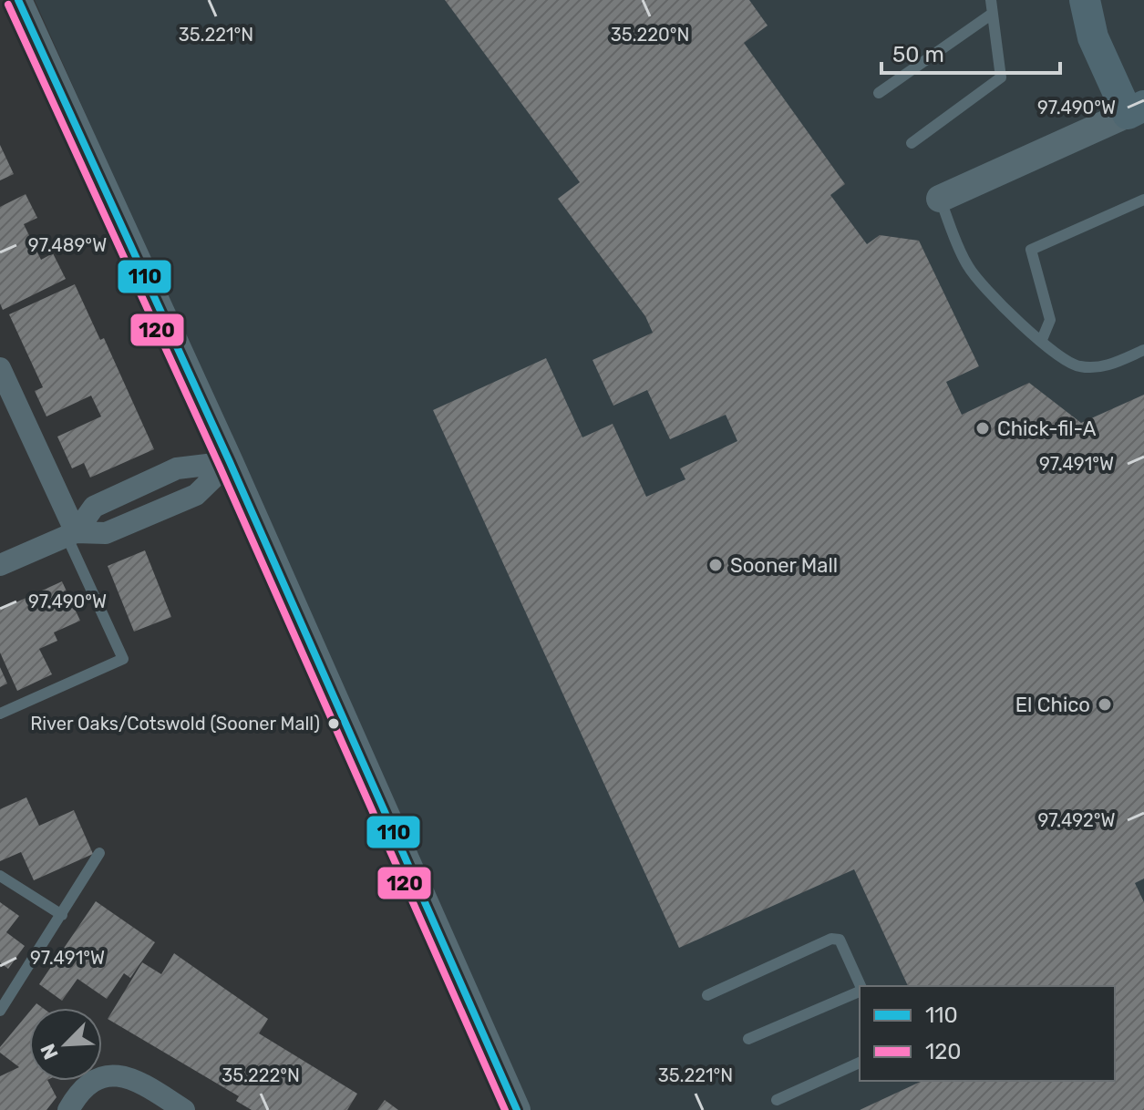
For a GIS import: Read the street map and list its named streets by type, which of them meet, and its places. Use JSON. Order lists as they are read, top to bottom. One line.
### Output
{"places":["Chick-fil-A","Sooner Mall","El Chico","River Oaks/Cotswold (Sooner Mall)"],"lines":["transit line 110","transit line 120"],"legend":["110","120"],"scale_bar":"50 m","north":"bottom left","coordinates":["35.221°N","35.220°N","97.490°W","97.489°W","97.491°W","97.492°W","35.222°N"]}
